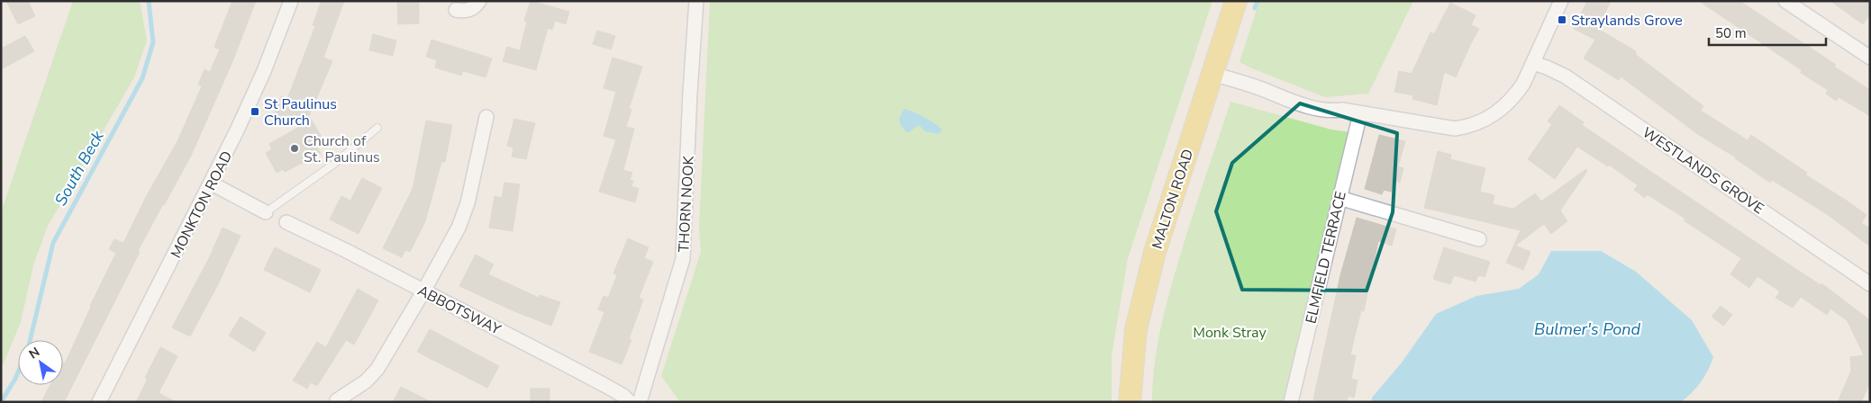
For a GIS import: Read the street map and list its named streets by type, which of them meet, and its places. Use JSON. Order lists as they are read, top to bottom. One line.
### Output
{"streets":{"main road":["MALTON ROAD"],"street":["WESTLANDS GROVE","MONKTON ROAD","THORN NOOK","ELMFIELD TERRACE","ABBOTSWAY"]},"water":["South Beck","Bulmer's Pond"],"parks":["Monk Stray"],"places":{"transit":["Straylands Grove","St Paulinus Church"],"other":["Church of St. Paulinus"]},"scale_bar":"50 m","north":"top left"}
